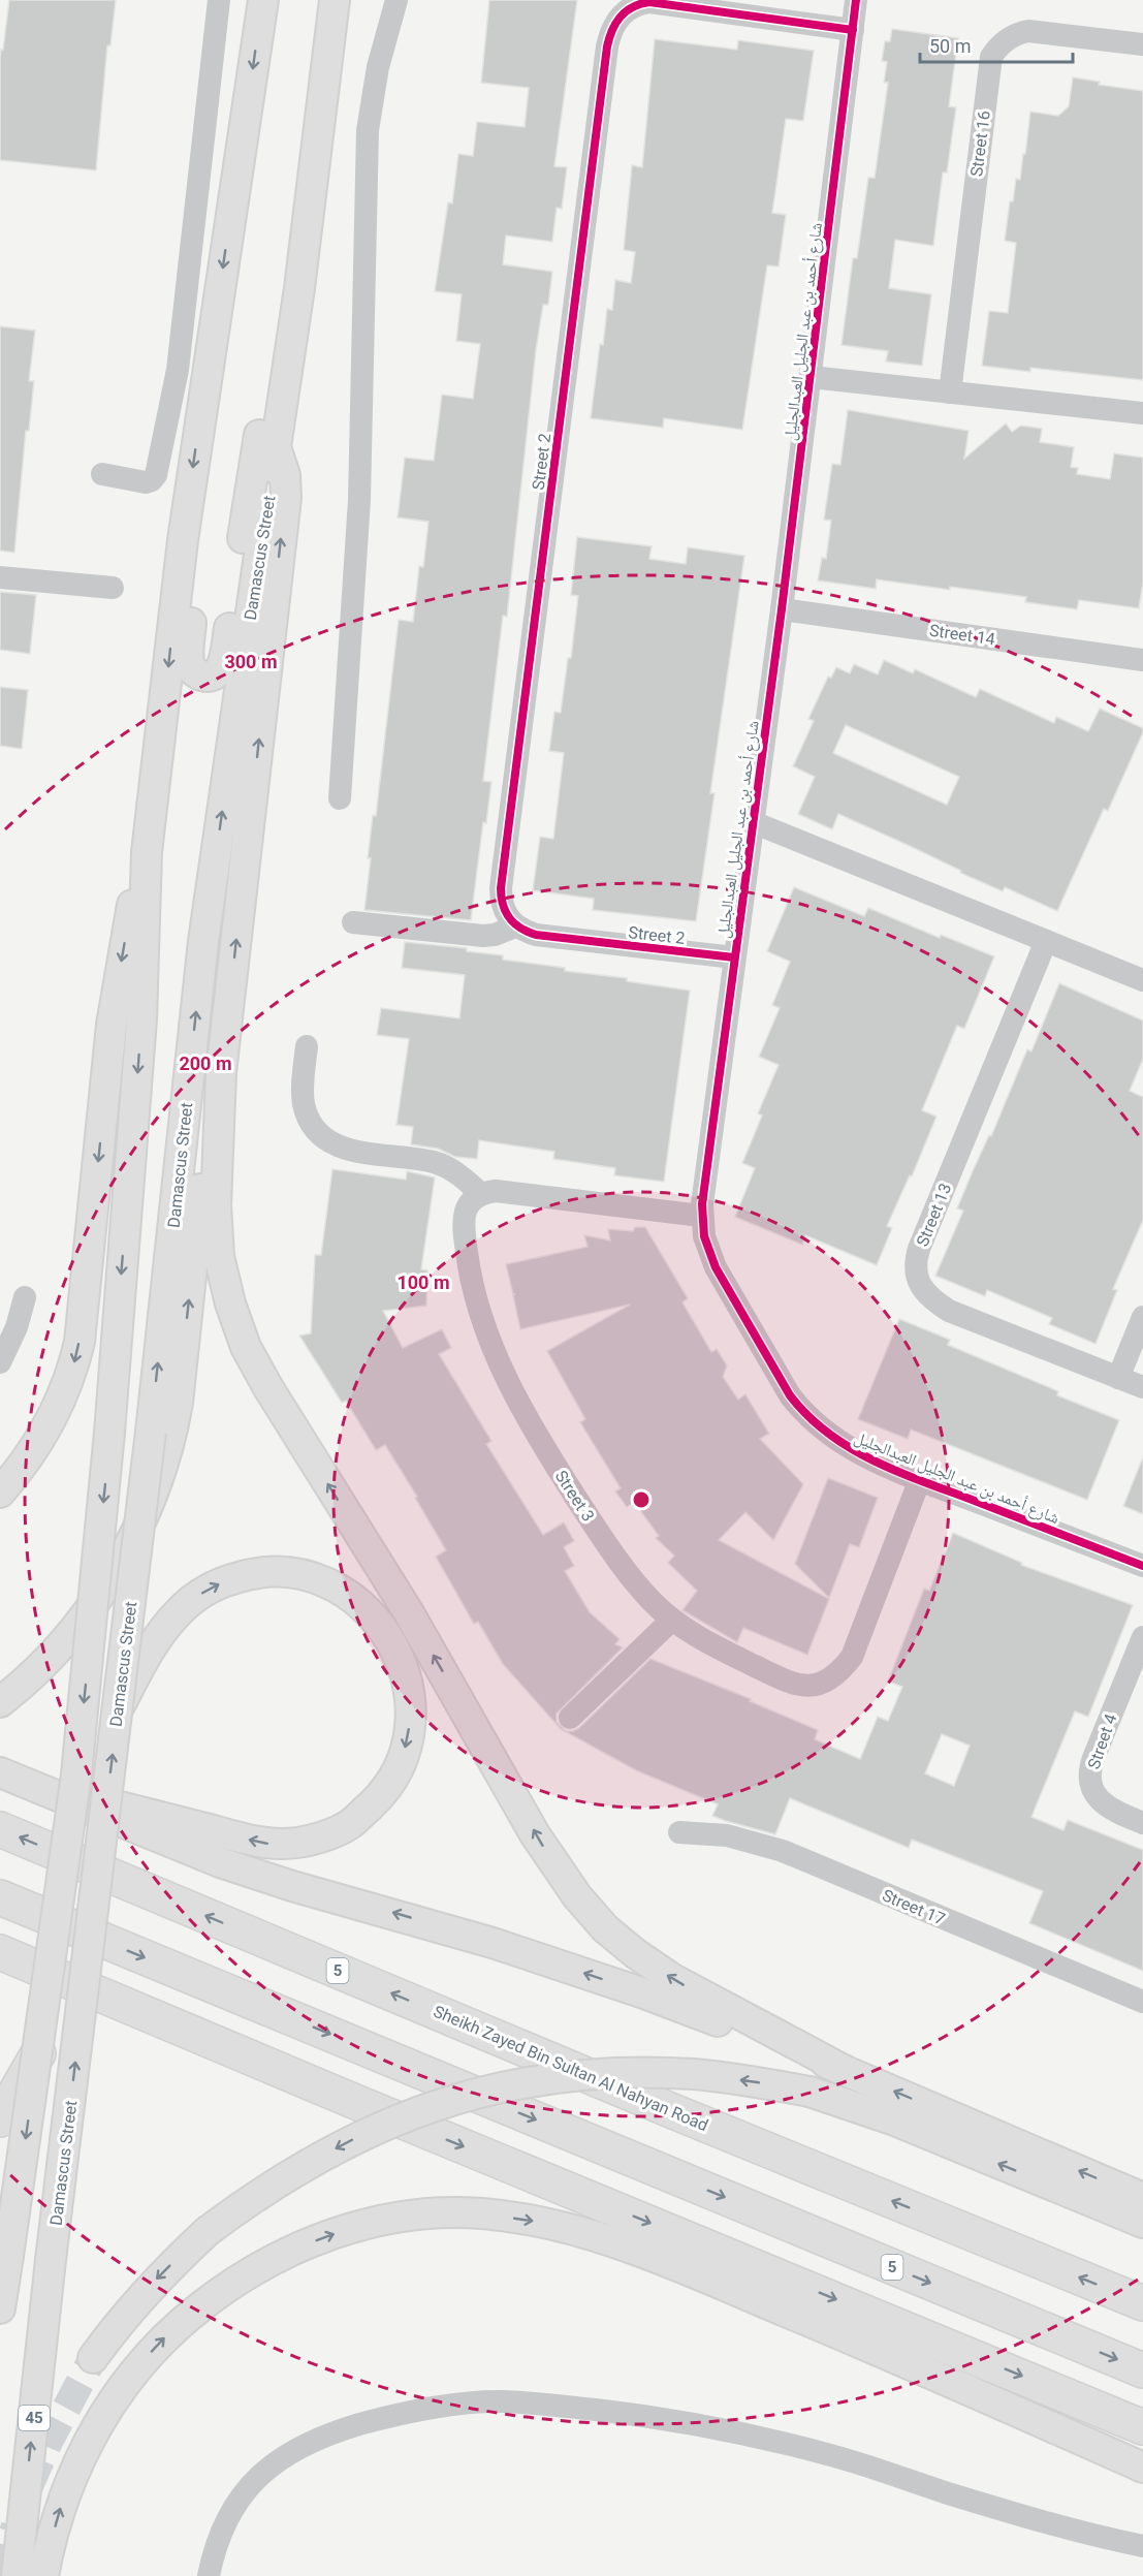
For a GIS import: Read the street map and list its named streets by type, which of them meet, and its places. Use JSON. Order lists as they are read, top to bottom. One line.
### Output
{"streets":{"highway":["5","Sheikh Zayed Bin Sultan Al Nahyan Road"],"main road":["Damascus Street","45"],"street":["Street 16","شارع أحمد بن عبد الجليل العبدالجليل","Street 2","Street 14","Street 13","Street 3","Street 4","Street 17"]},"crossings":[["شارع أحمد بن عبد الجليل العبدالجليل","Street 2"],["شارع أحمد بن عبد الجليل العبدالجليل","Street 14"],["شارع أحمد بن عبد الجليل العبدالجليل","Street 3"]],"scale_bar":"50 m","rings":["300 m","200 m","100 m"]}
